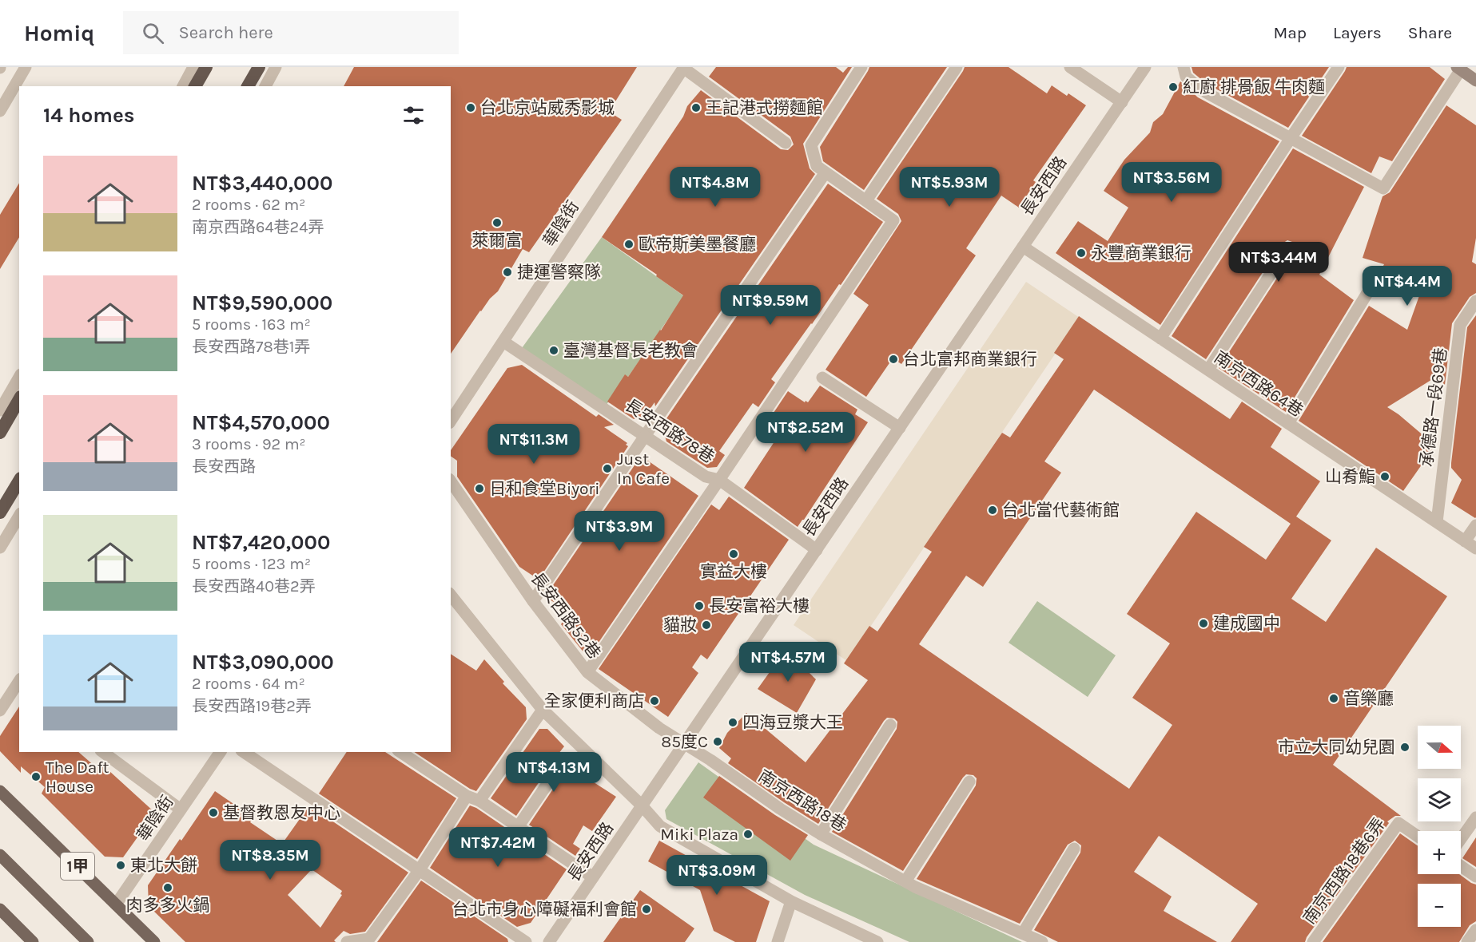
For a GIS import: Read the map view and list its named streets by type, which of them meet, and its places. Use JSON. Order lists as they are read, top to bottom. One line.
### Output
{"streets":{"main road":["1甲"],"street":["長安西路","華陰街","南京西路64巷","承德路一段69巷","長安西路78巷","長安西路52巷","南京西路18巷","南京西路18巷6弄"]},"crossings":[["長安西路","南京西路64巷"],["長安西路","長安西路78巷"],["長安西路","長安西路52巷"],["長安西路","南京西路18巷"],["華陰街","長安西路78巷"],["華陰街","1甲"],["南京西路64巷","承德路一段69巷"],["長安西路52巷","南京西路18巷"]],"places":["紅廚 排骨飯 牛肉麵","台北京站威秀影城","王記港式撈麵館","萊爾富","歐帝斯美墨餐廳","永豐商業銀行","捷運警察隊","臺灣基督長老教會","台北富邦商業銀行","Just In Cafe","山肴鮨","日和食堂Biyori","台北當代藝術館","實益大樓","長安富裕大樓","建成國中","貓妝","音樂廳","全家便利商店","四海豆漿大王","85度C","市立大同幼兒園","The Daft House","基督教恩友中心","Miki Plaza","東北大餅","肉多多火鍋","台北市身心障礙福利會館"],"north":"right","page":{"header":"Homiq","search":"Search here","nav":["Map","Layers","Share"],"heading":"14 homes","list":[{"name":"NT$3,440,000","note":"2 rooms · 62 m² · 南京西路64巷24弄"},{"name":"NT$9,590,000","note":"5 rooms · 163 m² · 長安西路78巷1弄"},{"name":"NT$4,570,000","note":"3 rooms · 92 m² · 長安西路"},{"name":"NT$7,420,000","note":"5 rooms · 123 m² · 長安西路40巷2弄"},{"name":"NT$3,090,000","note":"2 rooms · 64 m² · 長安西路19巷2弄"}],"price":["NT$3.56M","NT$4.8M","NT$5.93M","NT$3.44M","NT$4.4M","NT$9.59M","NT$2.52M","NT$11.3M","NT$3.9M","NT$4.57M","NT$4.13M","NT$7.42M","NT$8.35M","NT$3.09M"],"map_buttons":["+","−"]}}
